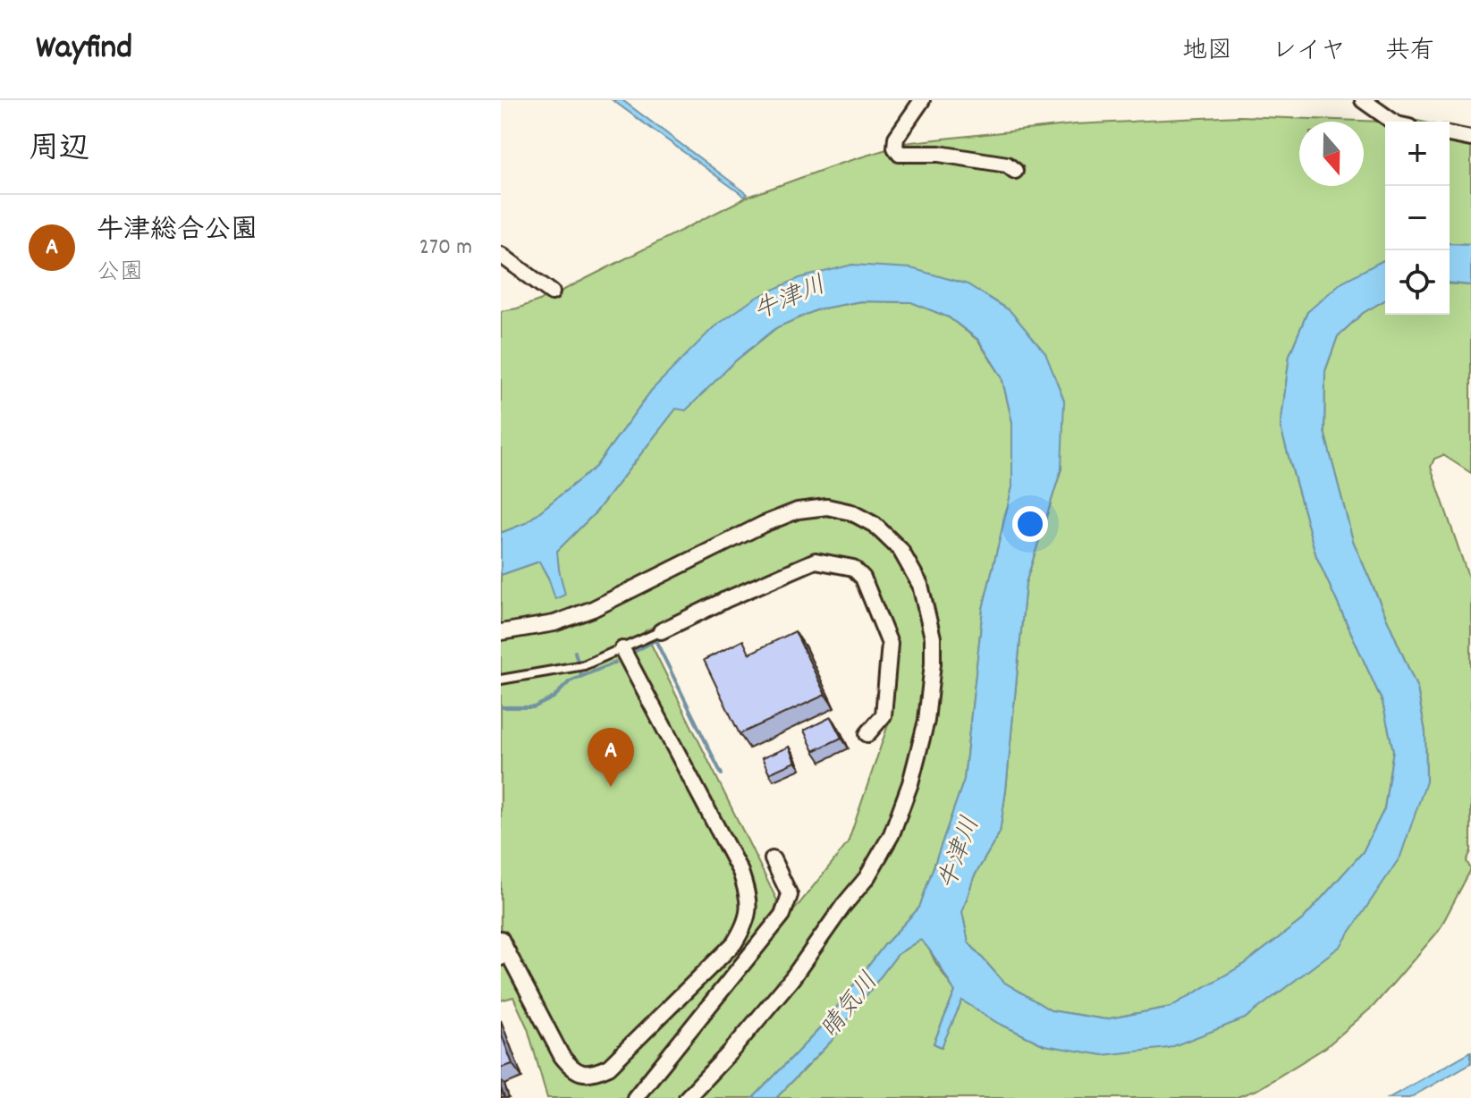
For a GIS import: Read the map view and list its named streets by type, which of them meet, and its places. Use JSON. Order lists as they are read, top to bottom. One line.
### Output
{"water":["牛津川","晴気川"],"north":"bottom","page":{"header":"Wayfind","nav":["地図","レイヤ","共有"],"heading":"周辺","map_buttons":["+","−"],"list":[{"mark":"A","name":"牛津総合公園","note":"公園","value":"270 m"}],"pins":"A"}}
